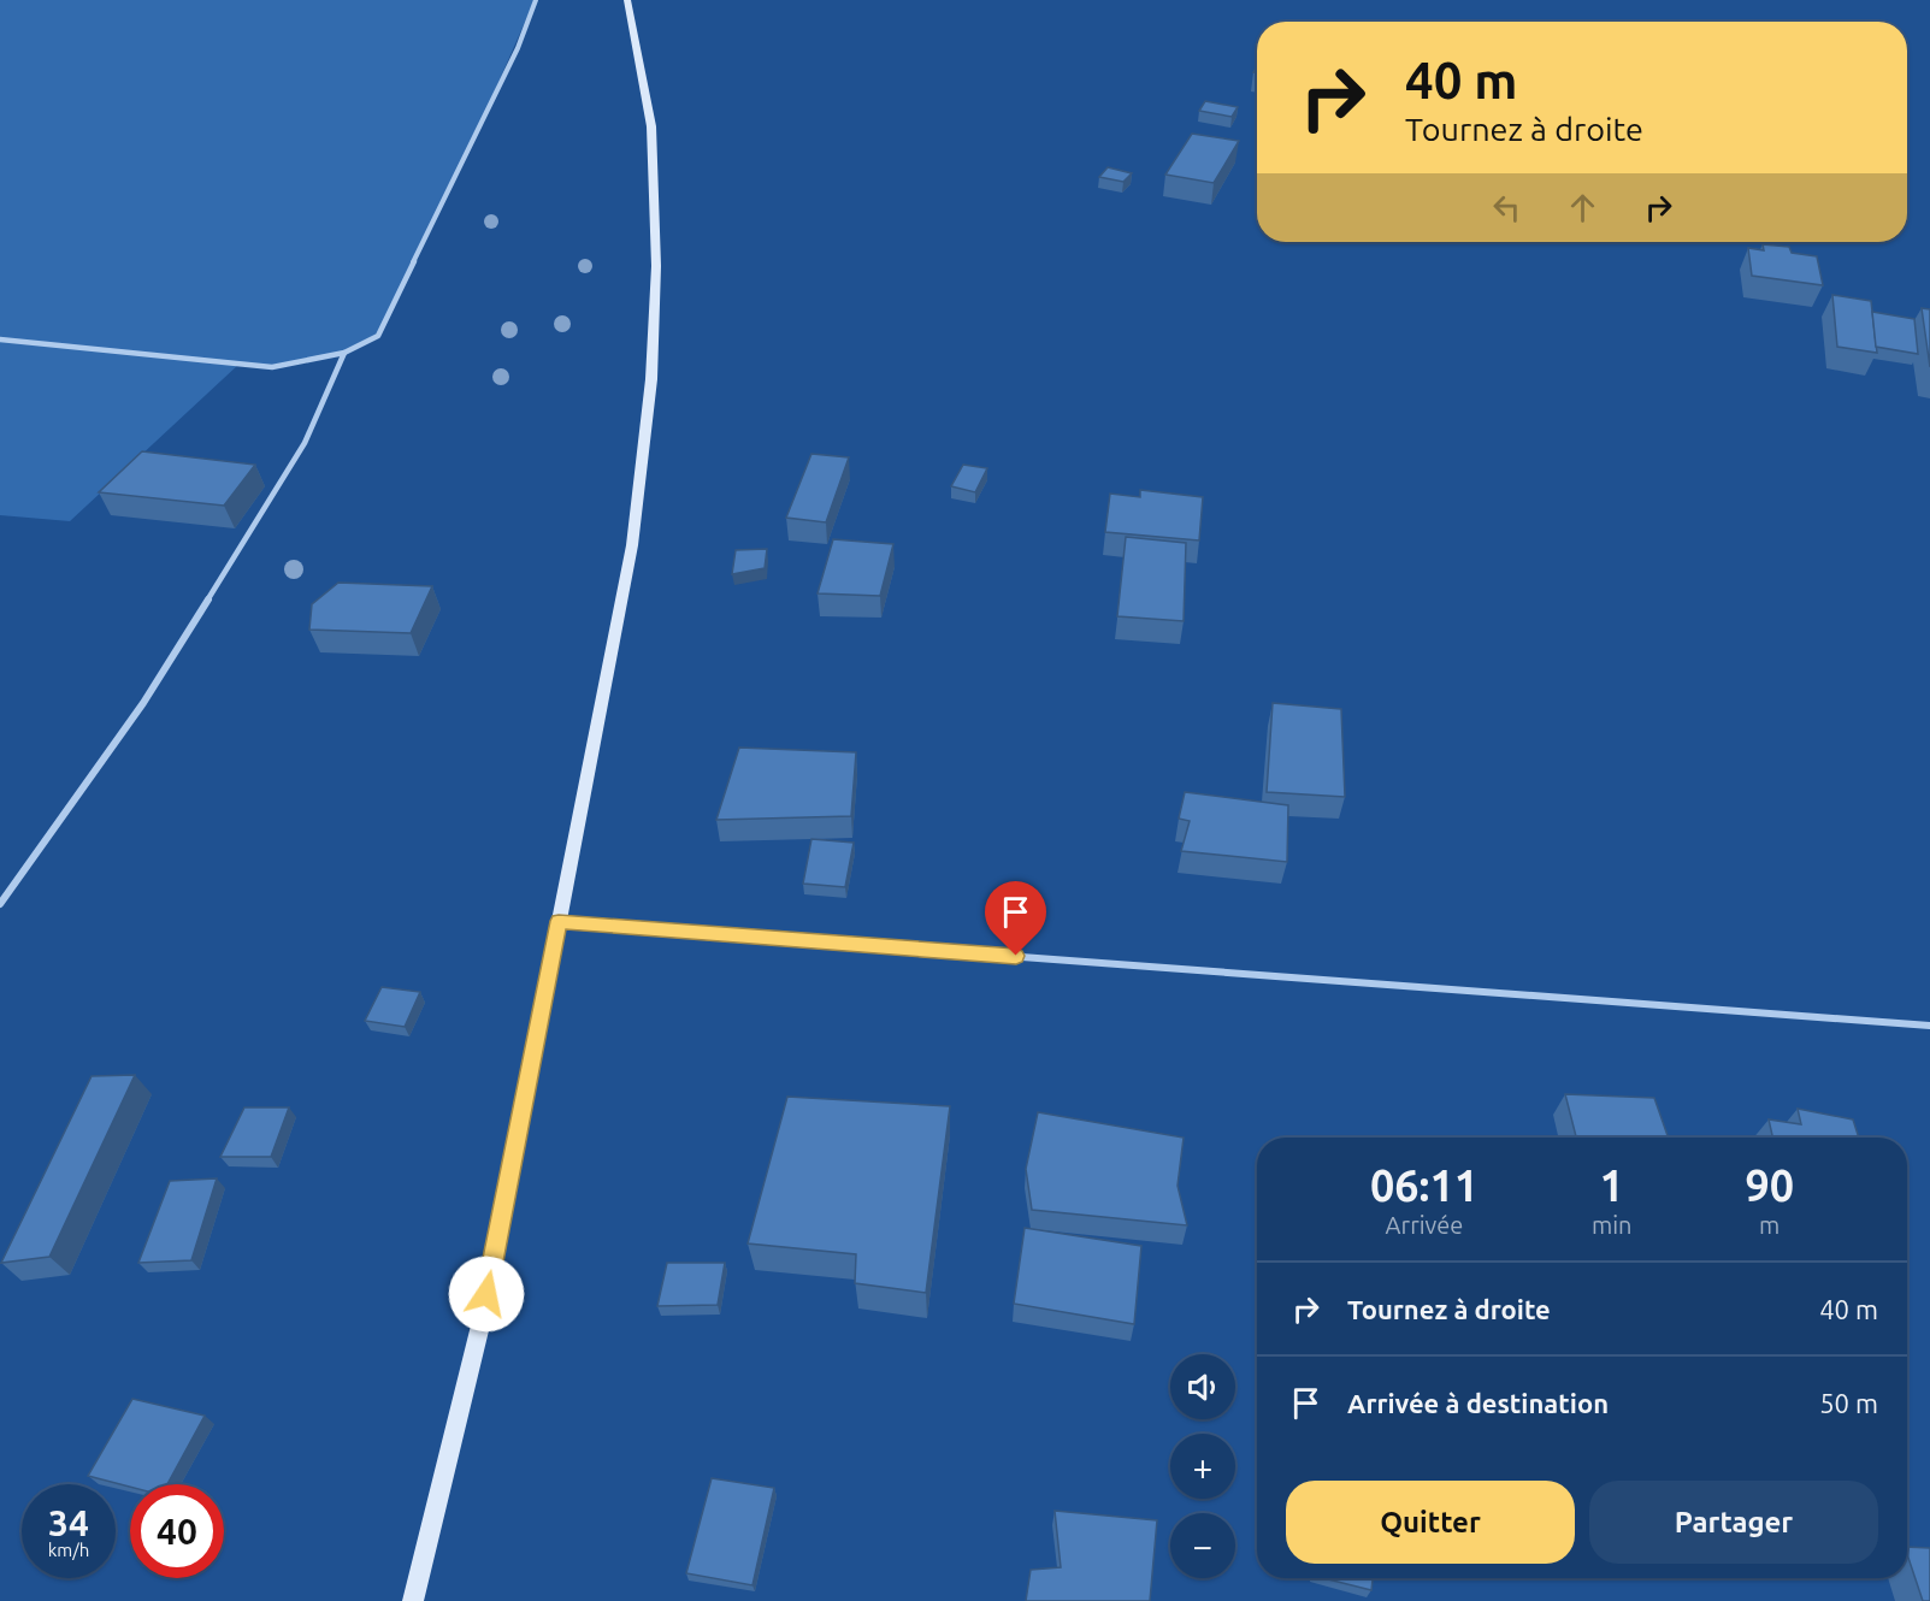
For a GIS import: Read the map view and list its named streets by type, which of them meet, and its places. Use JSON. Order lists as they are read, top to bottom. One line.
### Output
{"page":{"turn":["40 m","Tournez à droite"],"eta":["06:11","Arrivée","1","min","90","m"],"list":[{"name":"Tournez à droite","value":"40 m"},{"name":"Arrivée à destination","value":"50 m"}],"map_buttons":["+","−"],"buttons":["Quitter","Partager"],"speed":"34 km/h","limit":"40"}}
